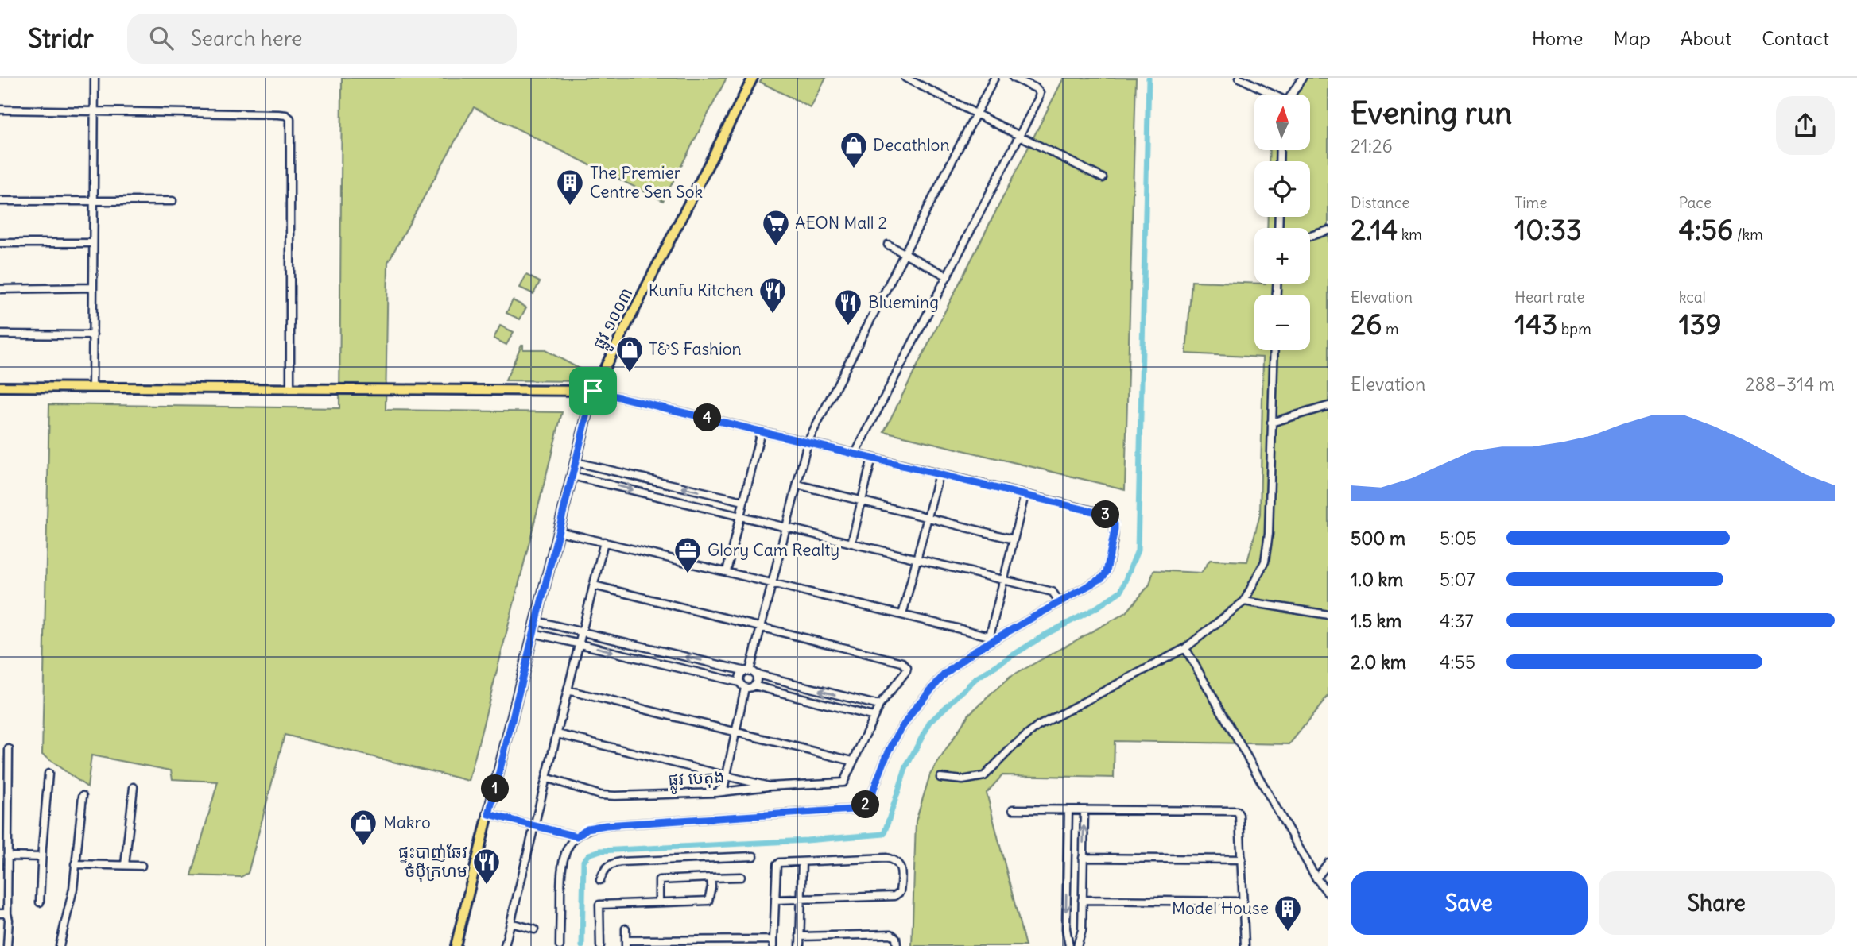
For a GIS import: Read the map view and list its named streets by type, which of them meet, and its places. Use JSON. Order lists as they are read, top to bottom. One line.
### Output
{"streets":{"main road":["ផ្លូវ ១០០៣"],"street":["ផ្លូវ បេតុង"]},"places":{"shop":["Decathlon","T&S Fashion","Makro"],"building":["The Premier Centre Sen Sok","Model House"],"supermarket":["AEON Mall 2"],"restaurant":["Kunfu Kitchen","Blueming","ផ្ទះបាញ់ឆែវ ចំប៉ីក្រហម"],"office":["Glory Cam Realty"]},"north":"top","page":{"header":"Stridr","search":"Search here","nav":["Home","Map","About","Contact"],"heading":["Evening run","21:26"],"map_buttons":["+","−"],"stats":[["Distance","2.14 km"],["Time","10:33"],["Pace","4:56 /km"],["Elevation","26 m"],["Heart rate","143 bpm"],["kcal","139"]],"chart":["Elevation","288–314 m"],"pins":["4","3","1","2"],"list":[{"name":"500 m","note":"5:05"},{"name":"1.0 km","note":"5:07"},{"name":"1.5 km","note":"4:37"},{"name":"2.0 km","note":"4:55"}],"buttons":["Save","Share"]}}
